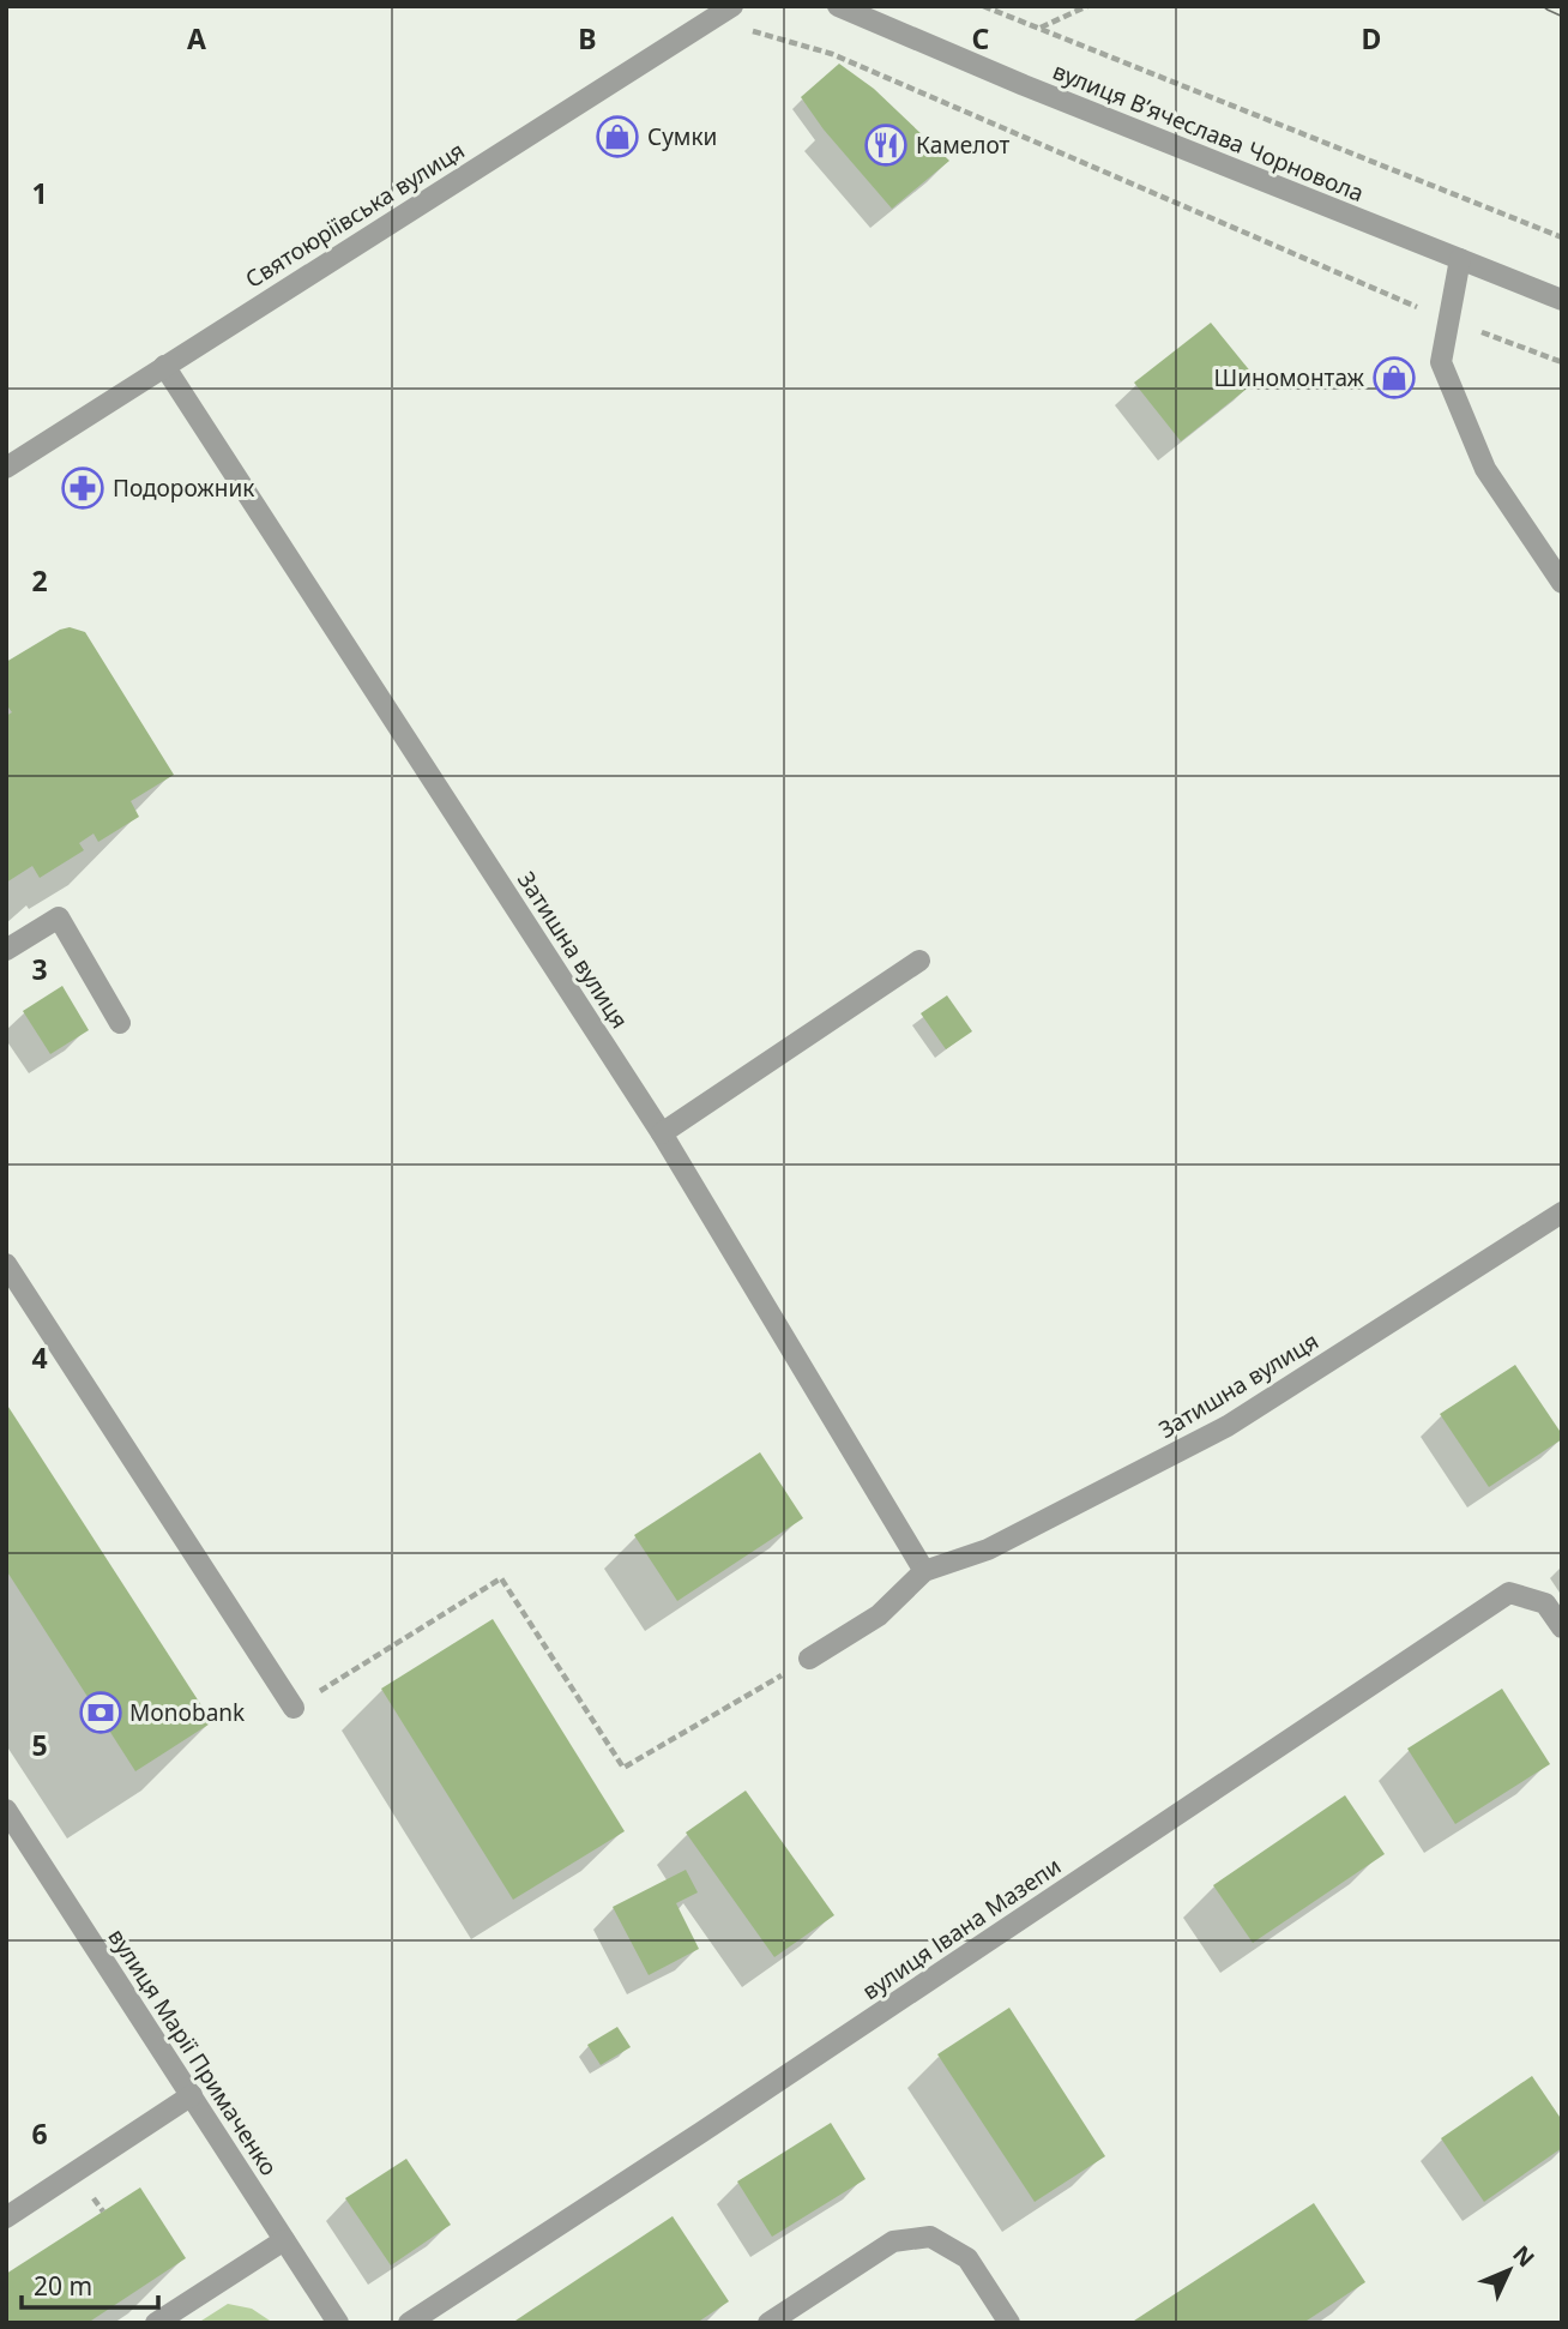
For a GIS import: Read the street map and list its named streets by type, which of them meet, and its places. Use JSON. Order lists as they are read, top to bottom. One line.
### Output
{"streets":{"street":["вулиця Вʼячеслава Чорновола","Святоюріївська вулиця","Затишна вулиця","вулиця Івана Мазепи","вулиця Марії Примаченко"]},"crossings":[["Святоюріївська вулиця","Затишна вулиця"]],"places":{"shop":["Сумки","Шиномонтаж"],"restaurant":["Камелот"],"pharmacy":["Подорожник"],"bank":["Monobank"]},"scale_bar":"20 m","north":"top right","grid":{"columns":["A","B","C","D"],"rows":["1","2","3","4","5","6"]}}
